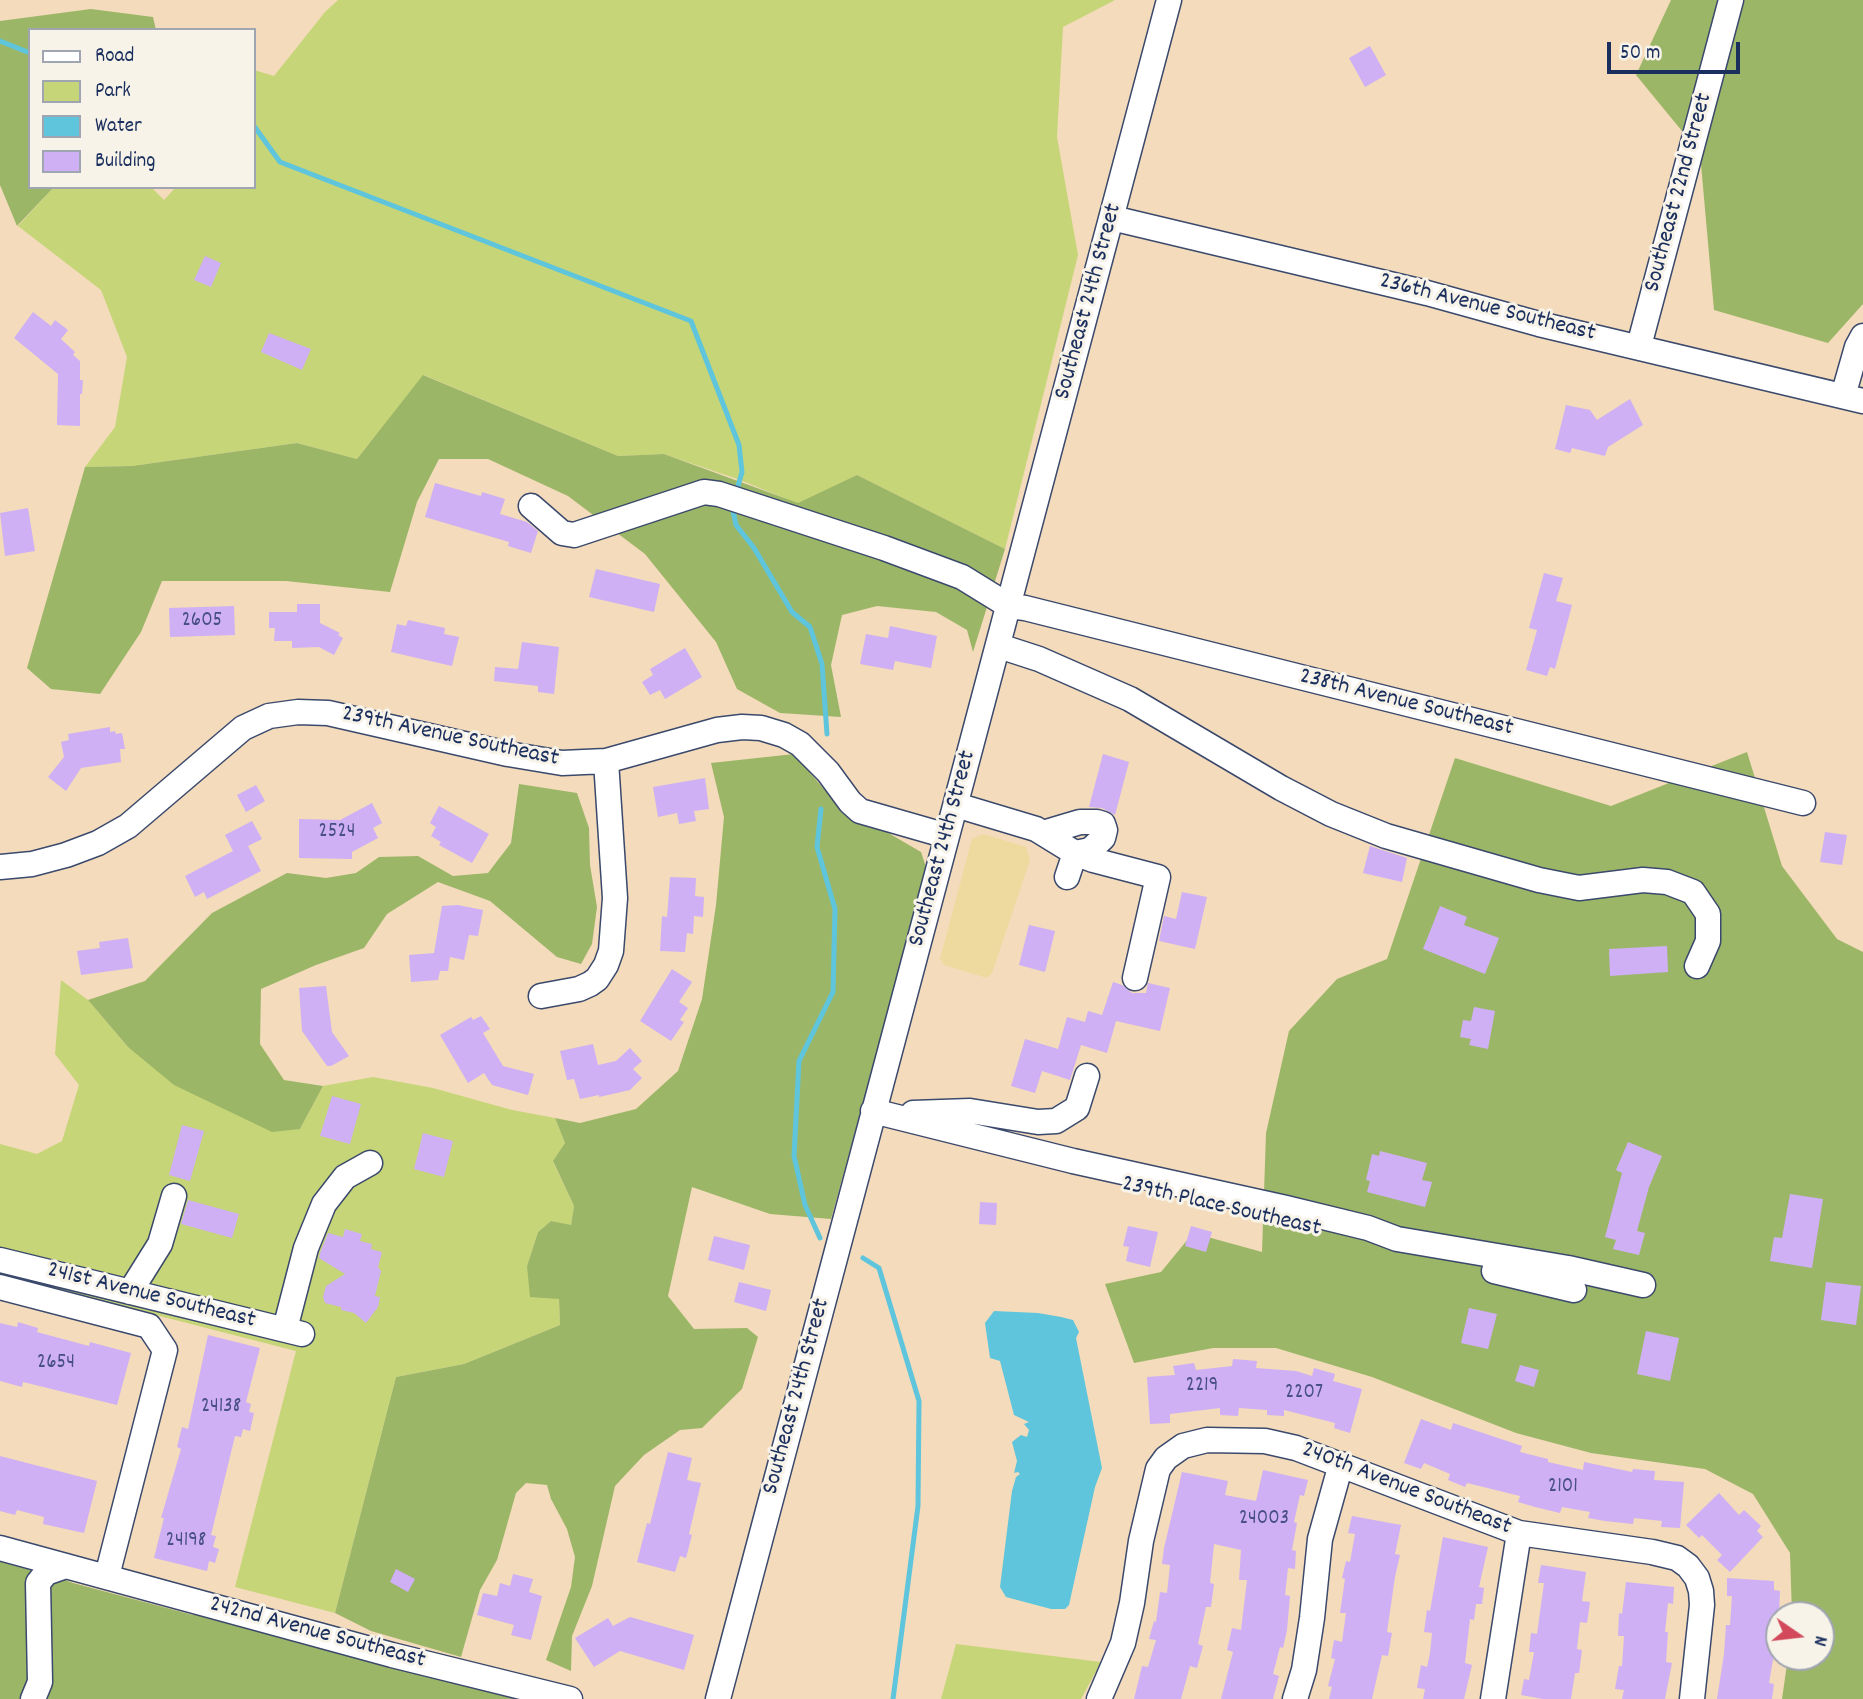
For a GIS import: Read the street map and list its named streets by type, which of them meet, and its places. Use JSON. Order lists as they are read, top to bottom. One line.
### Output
{"streets":{"street":["Southeast 22nd Street","Southeast 24th Street","236th Avenue Southeast","238th Avenue Southeast","239th Avenue Southeast","239th Place Southeast","241st Avenue Southeast","240th Avenue Southeast","242nd Avenue Southeast"]},"crossings":[["Southeast 22nd Street","236th Avenue Southeast"],["Southeast 24th Street","236th Avenue Southeast"],["Southeast 24th Street","238th Avenue Southeast"],["Southeast 24th Street","239th Avenue Southeast"],["Southeast 24th Street","239th Place Southeast"]],"house_numbers":["2605","2524","2654","2219","2207","24138","2101","24003","24198"],"legend":["Road","Park","Water","Building"],"scale_bar":"50 m","north":"right"}
